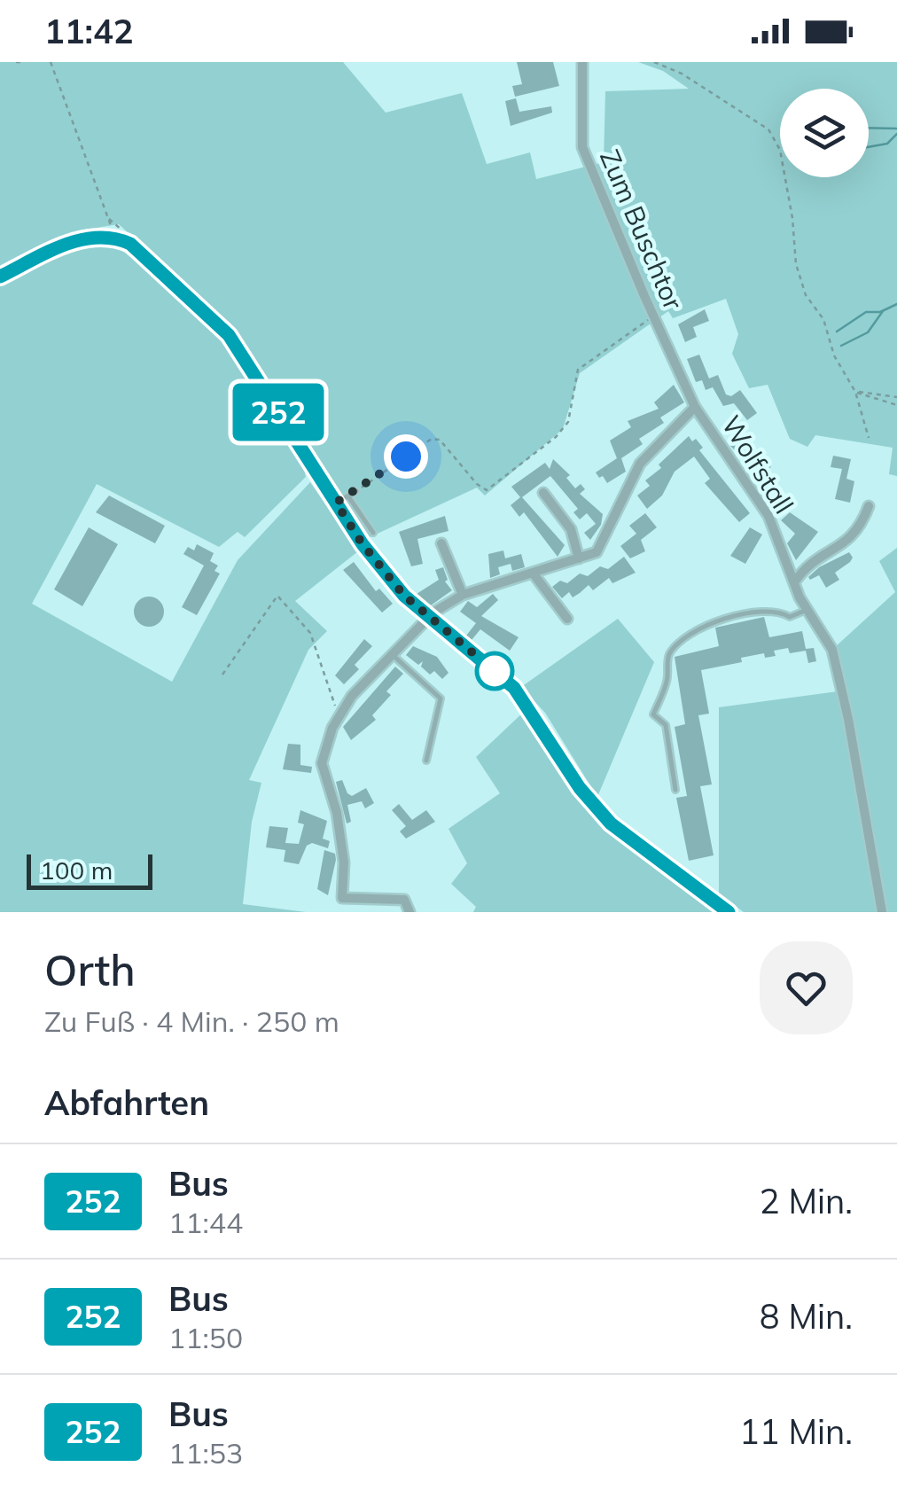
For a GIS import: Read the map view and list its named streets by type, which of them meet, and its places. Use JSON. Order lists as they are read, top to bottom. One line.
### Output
{"streets":{"street":["Zum Buschtor","Wolfstall"]},"crossings":[["Zum Buschtor","Wolfstall"]],"lines":["bus line 252"],"scale_bar":"100 m","page":{"status":"11:42","on_map":"252","scale":"100 m","heading":[["Orth","Zu Fuß · 4 Min. · 250 m"],"Abfahrten"],"list":[{"mark":"252","name":"Bus","note":"11:44","value":"2 Min."},{"mark":"252","name":"Bus","note":"11:50","value":"8 Min."},{"mark":"252","name":"Bus","note":"11:53","value":"11 Min."}]}}
